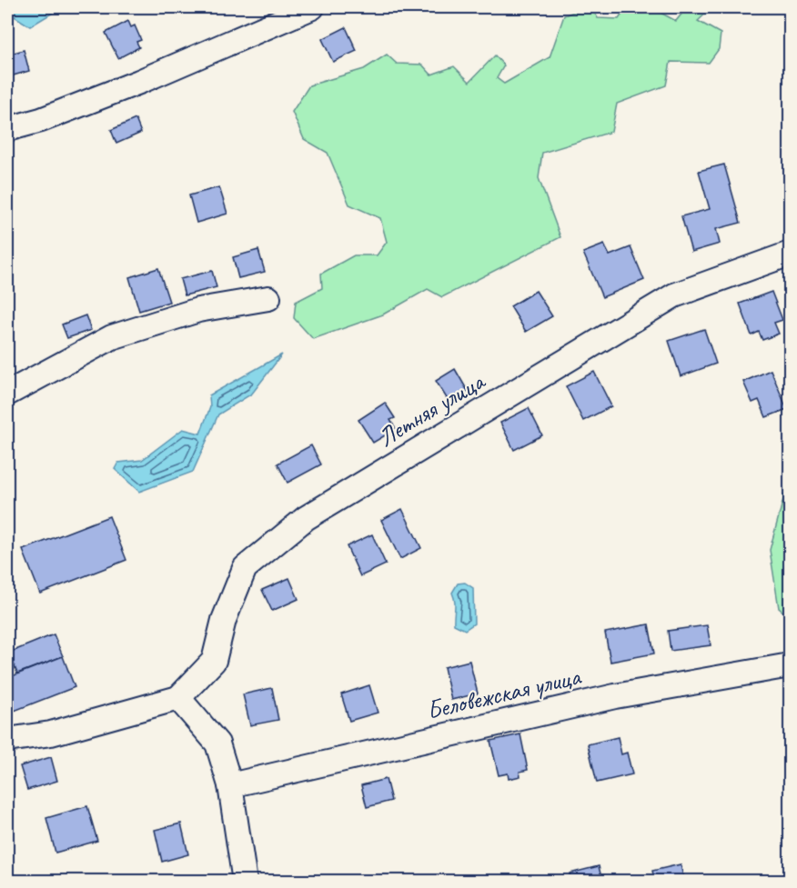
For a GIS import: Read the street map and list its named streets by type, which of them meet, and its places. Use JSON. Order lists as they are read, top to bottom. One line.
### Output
{"streets":{"street":["Летняя улица","Беловежская улица"]}}
